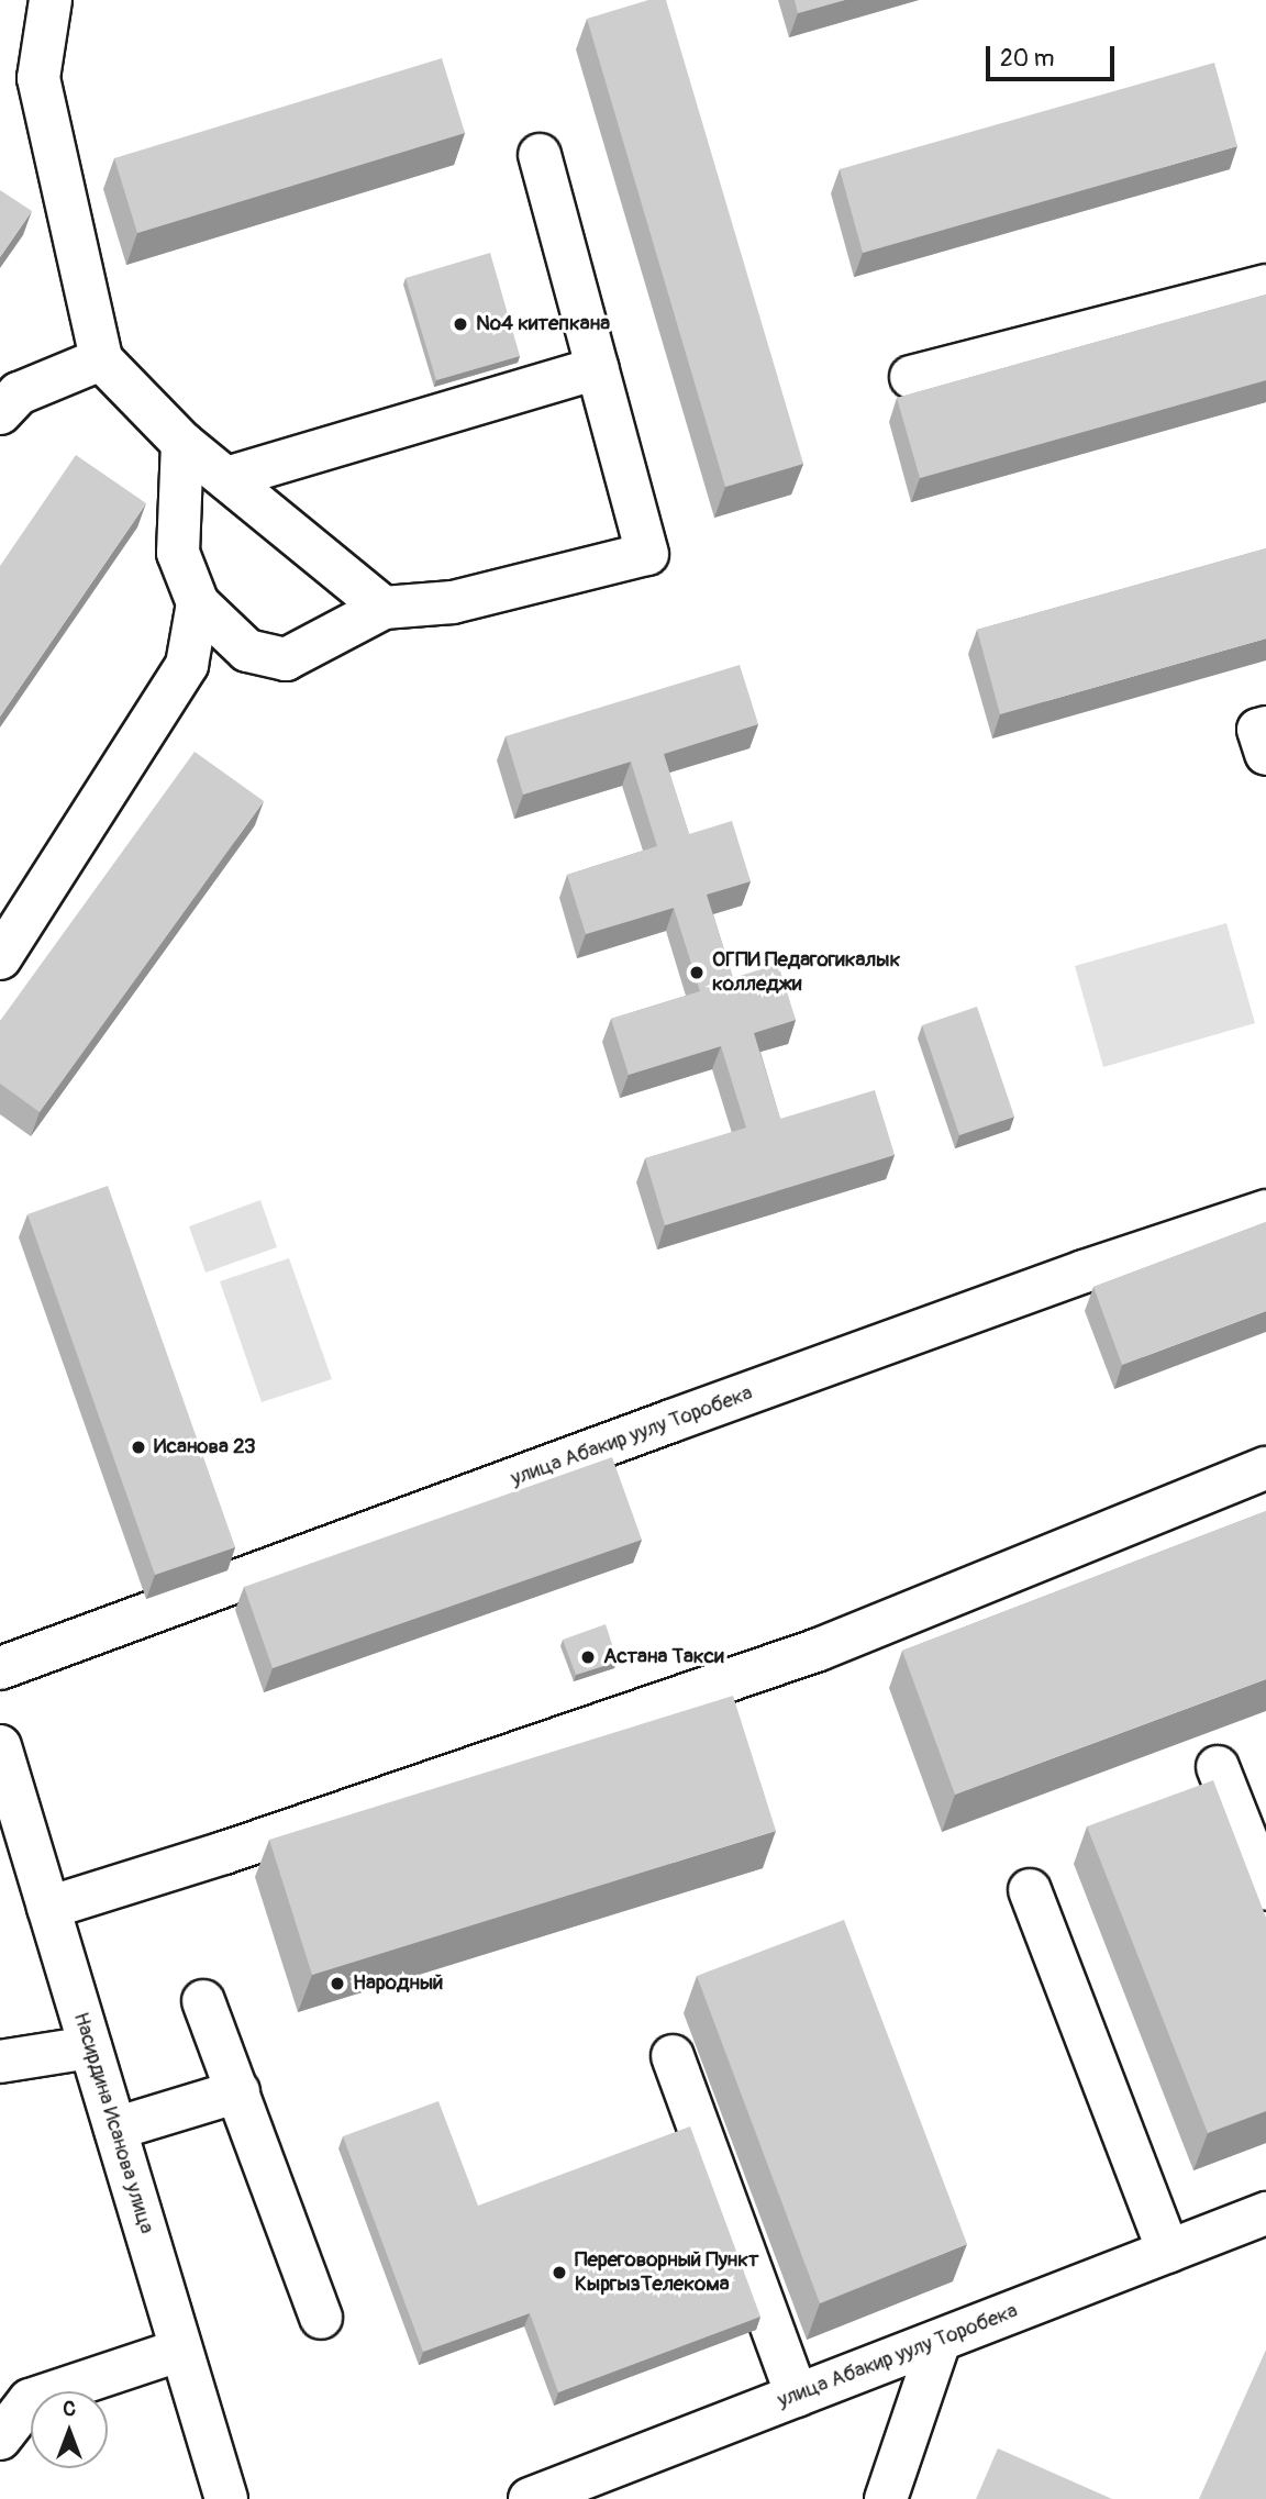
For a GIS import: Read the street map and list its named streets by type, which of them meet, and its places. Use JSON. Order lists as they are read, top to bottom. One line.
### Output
{"streets":{"street":["улица Абакир уулу Торобека","Насирдина Исанова улица"]},"places":["№4 китепкана","ОГПИ Педагогикалык колледжи","Исанова 23","Астана Такси","Народный","Переговорный Пункт КыргызТелекома"],"scale_bar":"20 m","north":"top"}
